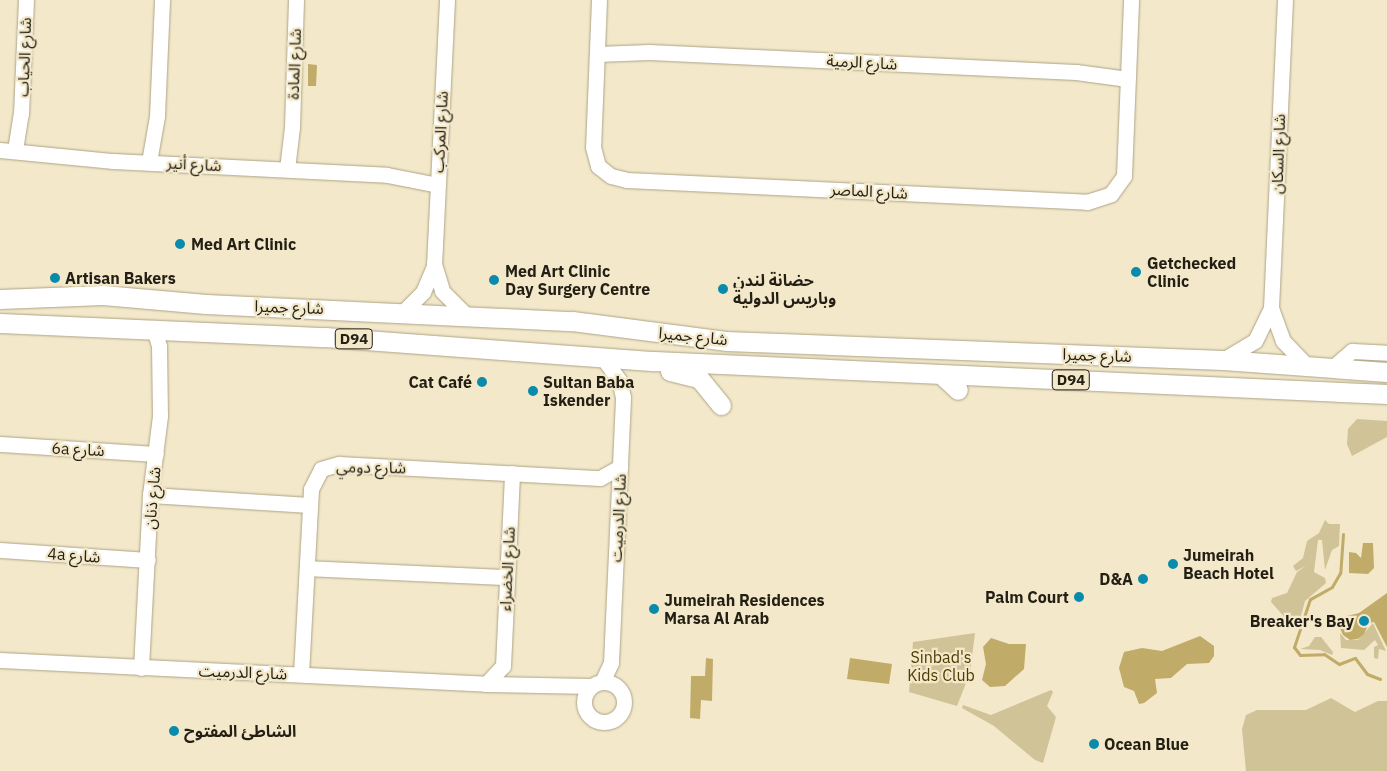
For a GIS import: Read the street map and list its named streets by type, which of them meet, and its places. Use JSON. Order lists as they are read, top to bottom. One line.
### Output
{"streets":{"main road":["شارع جميرا","D94"],"street":["شارع الحياب","شارع الرمية","شارع المادة","شارع المركب","شارع السكان","شارع أنير","شارع الماصر","6a شارع","شارع دومي","شارع ذنان","شارع الدرميت","4a شارع","شارع الخضراء"]},"crossings":[["شارع الحياب","شارع أنير"],["شارع الرمية","شارع الماصر"],["شارع المادة","شارع أنير"],["شارع المركب","شارع أنير"],["شارع المركب","شارع جميرا"],["شارع السكان","شارع جميرا"],["شارع جميرا","شارع ذنان"],["شارع جميرا","شارع الدرميت"],["6a شارع","شارع ذنان"],["شارع دومي","شارع الدرميت"],["شارع دومي","شارع الخضراء"],["شارع ذنان","شارع الدرميت"],["شارع ذنان","4a شارع"]],"parks":["Sinbad's Kids Club"],"places":["Med Art Clinic","Getchecked Clinic","Artisan Bakers","Med Art Clinic Day Surgery Centre","حضانة لندن وباريس الدولية","Cat Café","Sultan Baba Iskender","Jumeirah Beach Hotel","D&A","Palm Court","Jumeirah Residences Marsa Al Arab","Breaker's Bay","الشاطئ المفتوح","Ocean Blue"]}
